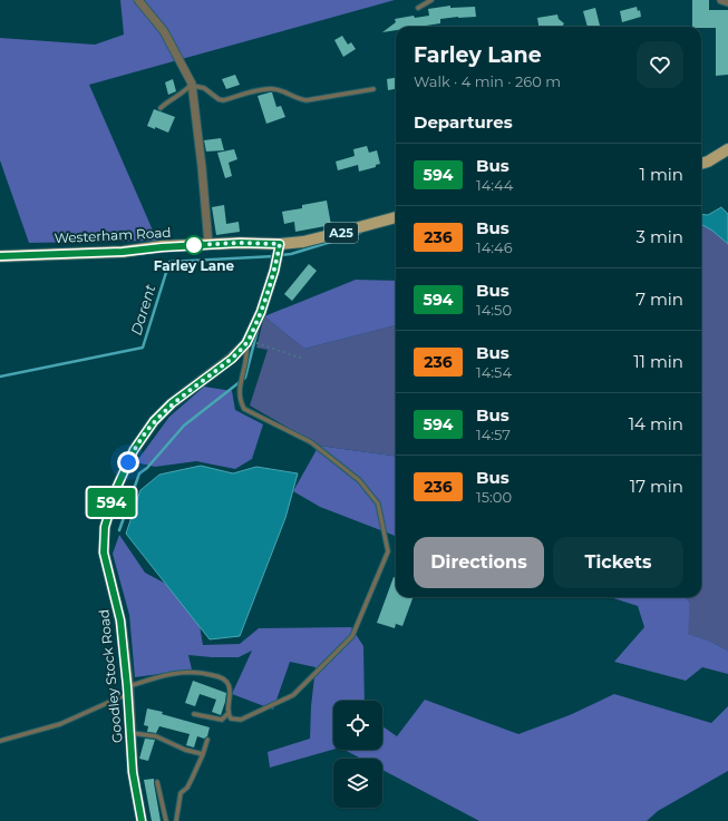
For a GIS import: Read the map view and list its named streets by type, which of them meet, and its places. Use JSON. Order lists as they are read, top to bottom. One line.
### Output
{"streets":{"main road":["A25","Westerham Road"],"street":["Goodley Stock Road"]},"crossings":[["A25","Westerham Road"],["A25","Goodley Stock Road"],["Westerham Road","Goodley Stock Road"]],"water":["Darent"],"places":["Farley Lane"],"lines":["bus line 594"],"page":{"on_map":"594","heading":[["Farley Lane","Walk · 4 min · 260 m"],"Departures"],"list":[{"mark":"594","name":"Bus","note":"14:44","value":"1 min"},{"mark":"236","name":"Bus","note":"14:46","value":"3 min"},{"mark":"594","name":"Bus","note":"14:50","value":"7 min"},{"mark":"236","name":"Bus","note":"14:54","value":"11 min"},{"mark":"594","name":"Bus","note":"14:57","value":"14 min"},{"mark":"236","name":"Bus","note":"15:00","value":"17 min"}],"buttons":["Directions","Tickets"]}}
